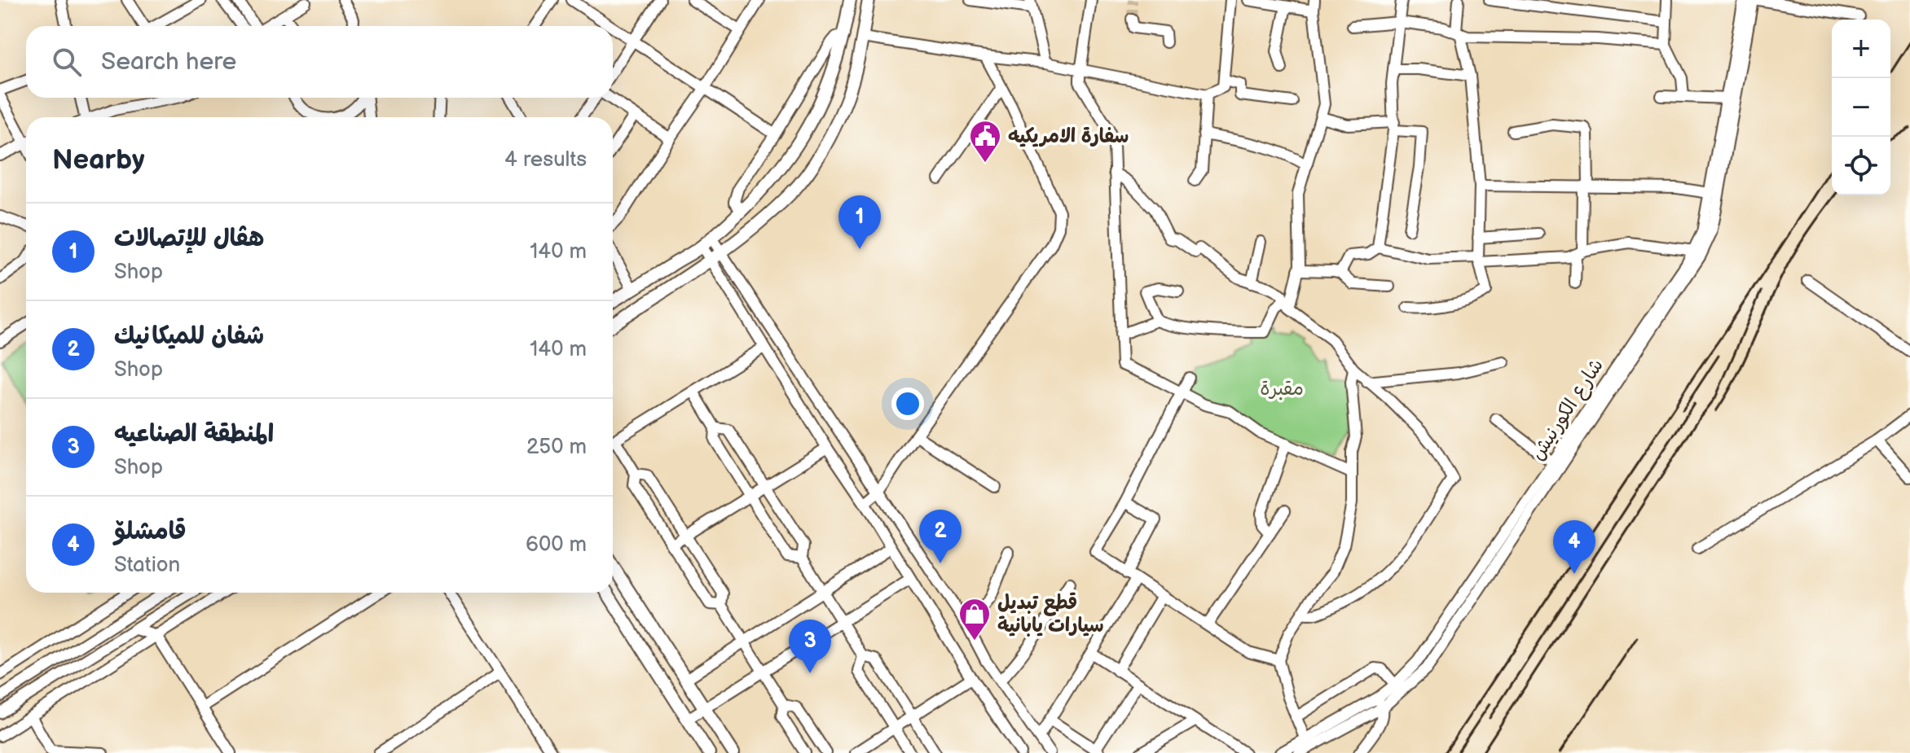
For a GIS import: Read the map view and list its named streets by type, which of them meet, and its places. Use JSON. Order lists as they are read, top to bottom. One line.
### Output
{"streets":{"street":["شارع الكورنيش"]},"parks":["مقبرة"],"places":{"public building":["سفارة الامريكيه"],"shop":["قطع تبديل سيارات يابانية"]},"page":{"map_buttons":["+","−"],"search":"Search here","heading":["Nearby","4 results"],"pins":["1","2","4","3"],"list":[{"mark":"1","name":"هڤال للإتصالات","note":"Shop","value":"140 m"},{"mark":"2","name":"شفان للميكانيك","note":"Shop","value":"140 m"},{"mark":"3","name":"المنطقة الصناعيه","note":"Shop","value":"250 m"},{"mark":"4","name":"قامشلۆ","note":"Station","value":"600 m"}]}}
